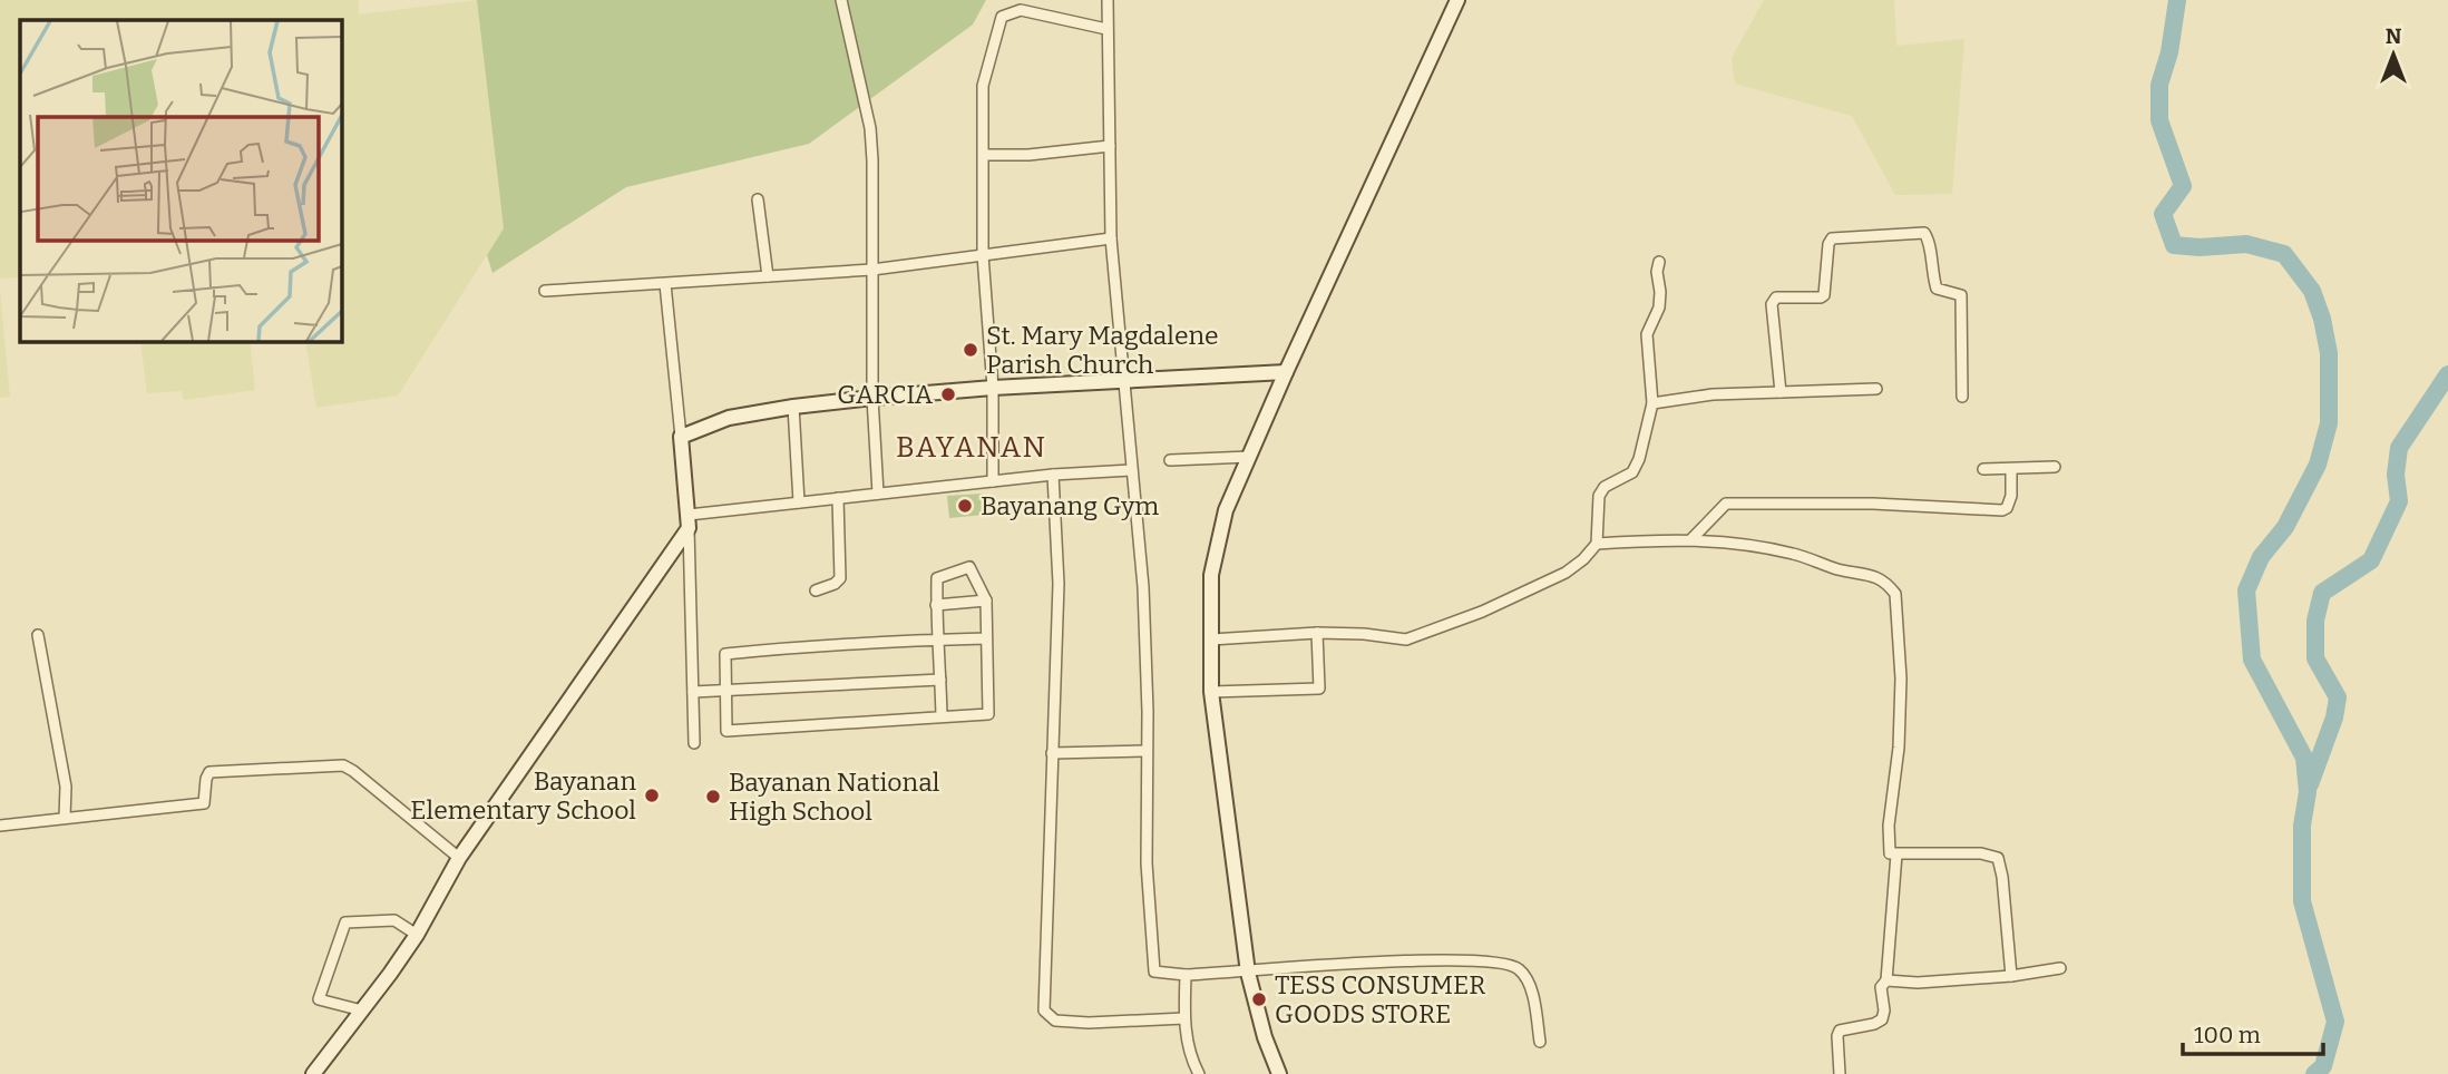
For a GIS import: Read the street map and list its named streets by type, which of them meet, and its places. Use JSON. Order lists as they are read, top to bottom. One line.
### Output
{"districts":["BAYANAN"],"places":["St. Mary Magdalene Parish Church","GARCIA","Bayanang Gym","Bayanan Elementary School","Bayanan National High School","TESS CONSUMER GOODS STORE"],"scale_bar":"100 m","north":"top"}
